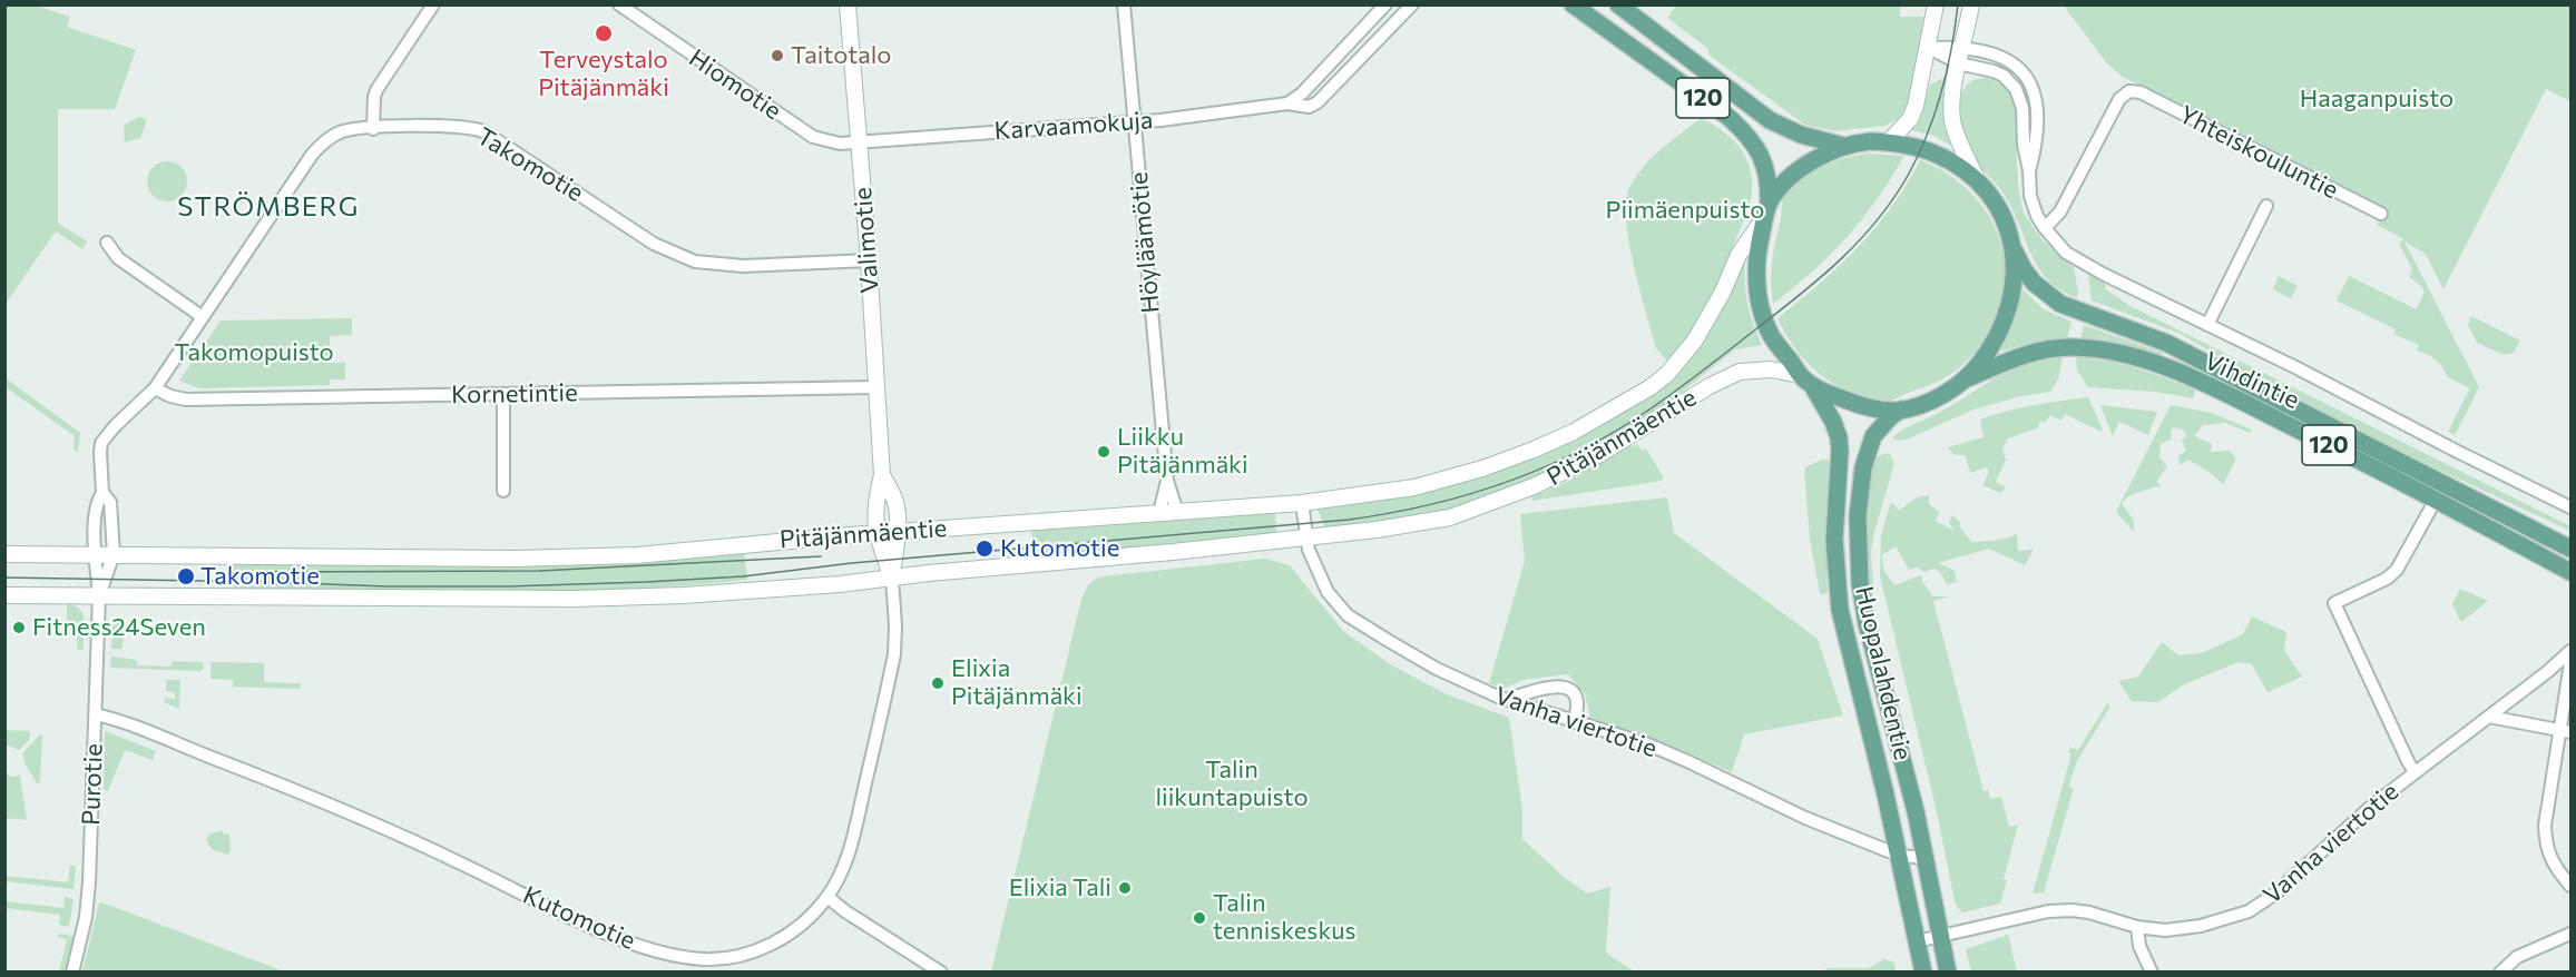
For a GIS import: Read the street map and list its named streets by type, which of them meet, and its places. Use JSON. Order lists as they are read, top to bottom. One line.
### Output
{"streets":{"main road":["120","Valimotie","Vihdintie","Pitäjänmäentie","Huopalahdentie"],"street":["Hiomotie","Karvaamokuja","Yhteiskouluntie","Takomotie","Höyläämötie","Kornetintie","Vanha viertotie","Purotie","Kutomotie"]},"crossings":[["Hiomotie","Karvaamokuja"],["Hiomotie","Valimotie"],["120","Pitäjänmäentie"],["Karvaamokuja","Valimotie"],["Karvaamokuja","Höyläämötie"],["Yhteiskouluntie","Vihdintie"],["Takomotie","Valimotie"],["Takomotie","Kornetintie"],["Takomotie","Pitäjänmäentie"],["Takomotie","Purotie"],["Valimotie","Kornetintie"],["Valimotie","Pitäjänmäentie"],["Valimotie","Kutomotie"],["Höyläämötie","Pitäjänmäentie"],["Pitäjänmäentie","Vanha viertotie"],["Pitäjänmäentie","Purotie"],["Pitäjänmäentie","Kutomotie"],["Huopalahdentie","Vanha viertotie"],["Purotie","Kutomotie"]],"districts":["STRÖMBERG"],"parks":["Haaganpuisto","Piimäenpuisto","Takomopuisto","Talin liikuntapuisto"],"places":["Terveystalo Pitäjänmäki","Taitotalo","Liikku Pitäjänmäki","Kutomotie","Takomotie","Fitness24Seven","Elixia Pitäjänmäki","Elixia Tali","Talin tenniskeskus"]}
